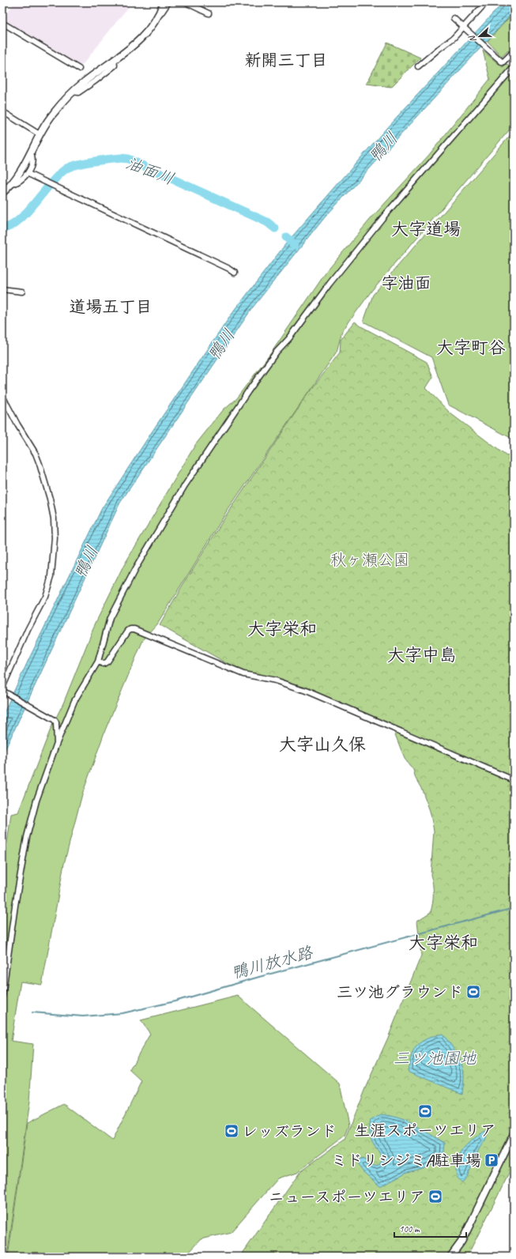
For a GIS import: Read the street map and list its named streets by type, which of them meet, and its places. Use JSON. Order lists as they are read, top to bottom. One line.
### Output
{"districts":["新開三丁目","大字道場","字油面","道場五丁目","大字町谷","大字栄和","大字中島","大字山久保","大字栄和"],"water":["鴨川","油面川","鴨川放水路","三ツ池園地"],"parks":["秋ヶ瀬公園"],"places":{"sports":["三ツ池グラウンド","生涯スポーツエリア","レッズランド","ニュースポーツエリア"],"parking":["ミドリシジミA駐車場"]},"scale_bar":"100 m","north":"left"}
